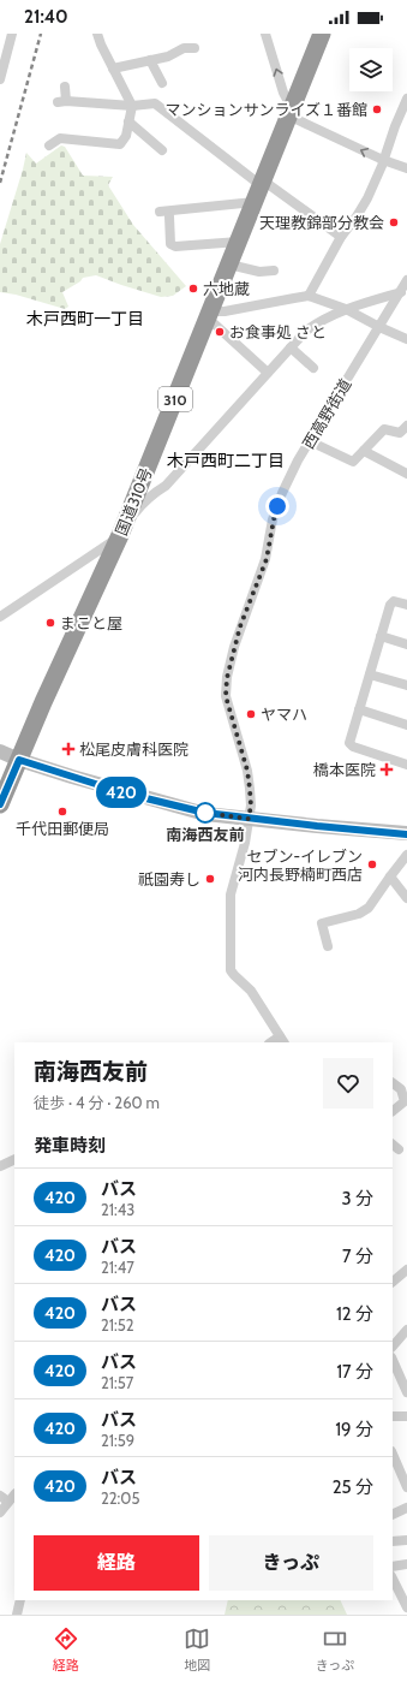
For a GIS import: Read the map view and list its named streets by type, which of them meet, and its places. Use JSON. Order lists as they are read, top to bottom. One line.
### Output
{"streets":{"highway":["310","国道310号"],"street":["西高野街道"]},"districts":["木戸西町一丁目","木戸西町二丁目"],"places":{"other":["マンションサンライズ１番館","天理教錦部分教会","六地蔵","お食事処 さと","まこと屋","ヤマハ","千代田郵便局","南海西友前","セブン-イレブン 河内長野楠町西店","祇園寿し"],"health":["松尾皮膚科医院","橋本医院"]},"lines":["bus line 420"],"page":{"status":"21:40","on_map":"420","heading":[["南海西友前","徒歩 · 4 分 · 260 m"],"発車時刻"],"list":[{"mark":"420","name":"バス","note":"21:43","value":"3 分"},{"mark":"420","name":"バス","note":"21:47","value":"7 分"},{"mark":"420","name":"バス","note":"21:52","value":"12 分"},{"mark":"420","name":"バス","note":"21:57","value":"17 分"},{"mark":"420","name":"バス","note":"21:59","value":"19 分"},{"mark":"420","name":"バス","note":"22:05","value":"25 分"}],"buttons":["経路","きっぷ"],"tabs":["経路","地図","きっぷ"]}}
